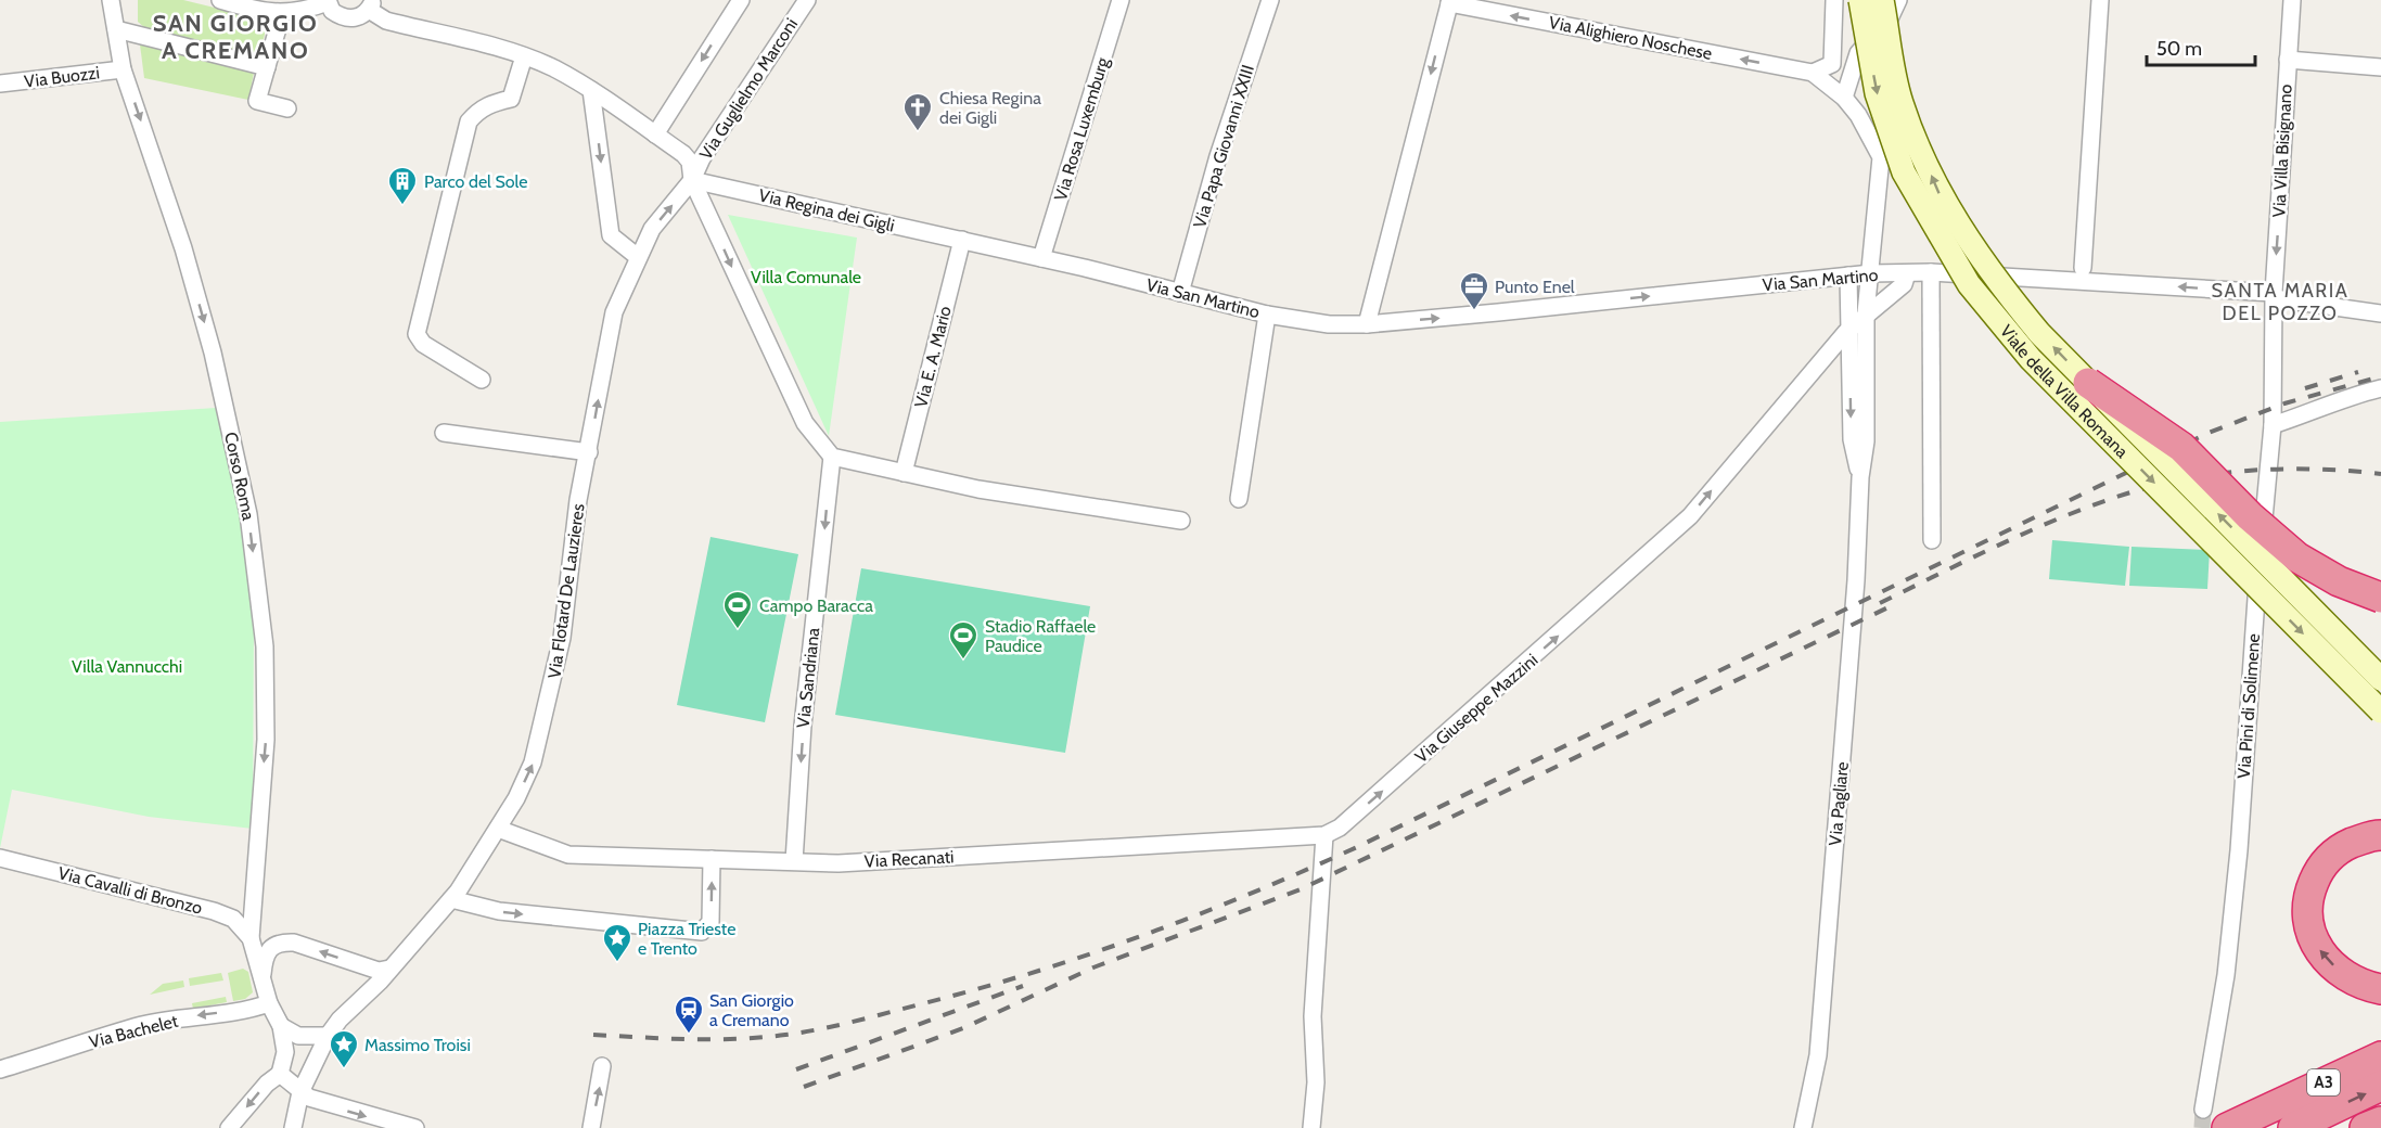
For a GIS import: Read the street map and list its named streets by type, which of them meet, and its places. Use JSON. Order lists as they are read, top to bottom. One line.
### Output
{"streets":{"highway":["A3"],"main road":["Viale della Villa Romana"],"street":["Via Alighiero Noschese","Via Buozzi","Via Guglielmo Marconi","Via Rosa Luxemburg","Via Papa Giovanni XXIII","Via Villa Bisignano","Via Regina dei Gigli","Via San Martino","Via E. A. Mario","Corso Roma","Via Flotard De Lauzieres","Via Sandriana","Via Pini di Solimene","Via Giuseppe Mazzini","Via Pagliare","Via Recanati","Via Cavalli di Bronzo","Via Bachelet"]},"crossings":[["Via Alighiero Noschese","Via Pagliare"],["Via Buozzi","Corso Roma"],["Via Guglielmo Marconi","Via Regina dei Gigli"],["Via Guglielmo Marconi","Via Flotard De Lauzieres"],["Via Rosa Luxemburg","Via Regina dei Gigli"],["Via Rosa Luxemburg","Via San Martino"],["Via Papa Giovanni XXIII","Via San Martino"],["Via Villa Bisignano","Via San Martino"],["Via Villa Bisignano","Via Pini di Solimene"],["Via Regina dei Gigli","Via San Martino"],["Via Regina dei Gigli","Via E. A. Mario"],["Via Regina dei Gigli","Via Flotard De Lauzieres"],["Via San Martino","Via Pini di Solimene"],["Via San Martino","Via Giuseppe Mazzini"],["Via San Martino","Via Pagliare"],["Corso Roma","Via Cavalli di Bronzo"],["Via Flotard De Lauzieres","Via Recanati"],["Via Flotard De Lauzieres","Via Bachelet"],["Via Sandriana","Via Recanati"],["Via Giuseppe Mazzini","Via Pagliare"],["Via Giuseppe Mazzini","Via Recanati"]],"one_way":["Via Alighiero Noschese","Via Villa Bisignano","Corso Roma","Via Flotard De Lauzieres","Via Sandriana","Via Giuseppe Mazzini","Via Bachelet"],"districts":["SAN GIORGIO A CREMANO","SANTA MARIA DEL POZZO"],"parks":["Villa Comunale","Villa Vannucchi"],"places":{"church":["Chiesa Regina dei Gigli"],"building":["Parco del Sole"],"office":["Punto Enel"],"sports":["Campo Baracca","Stadio Raffaele Paudice"],"place":["Piazza Trieste e Trento","Massimo Troisi"],"station":["San Giorgio a Cremano"]},"scale_bar":"50 m"}
